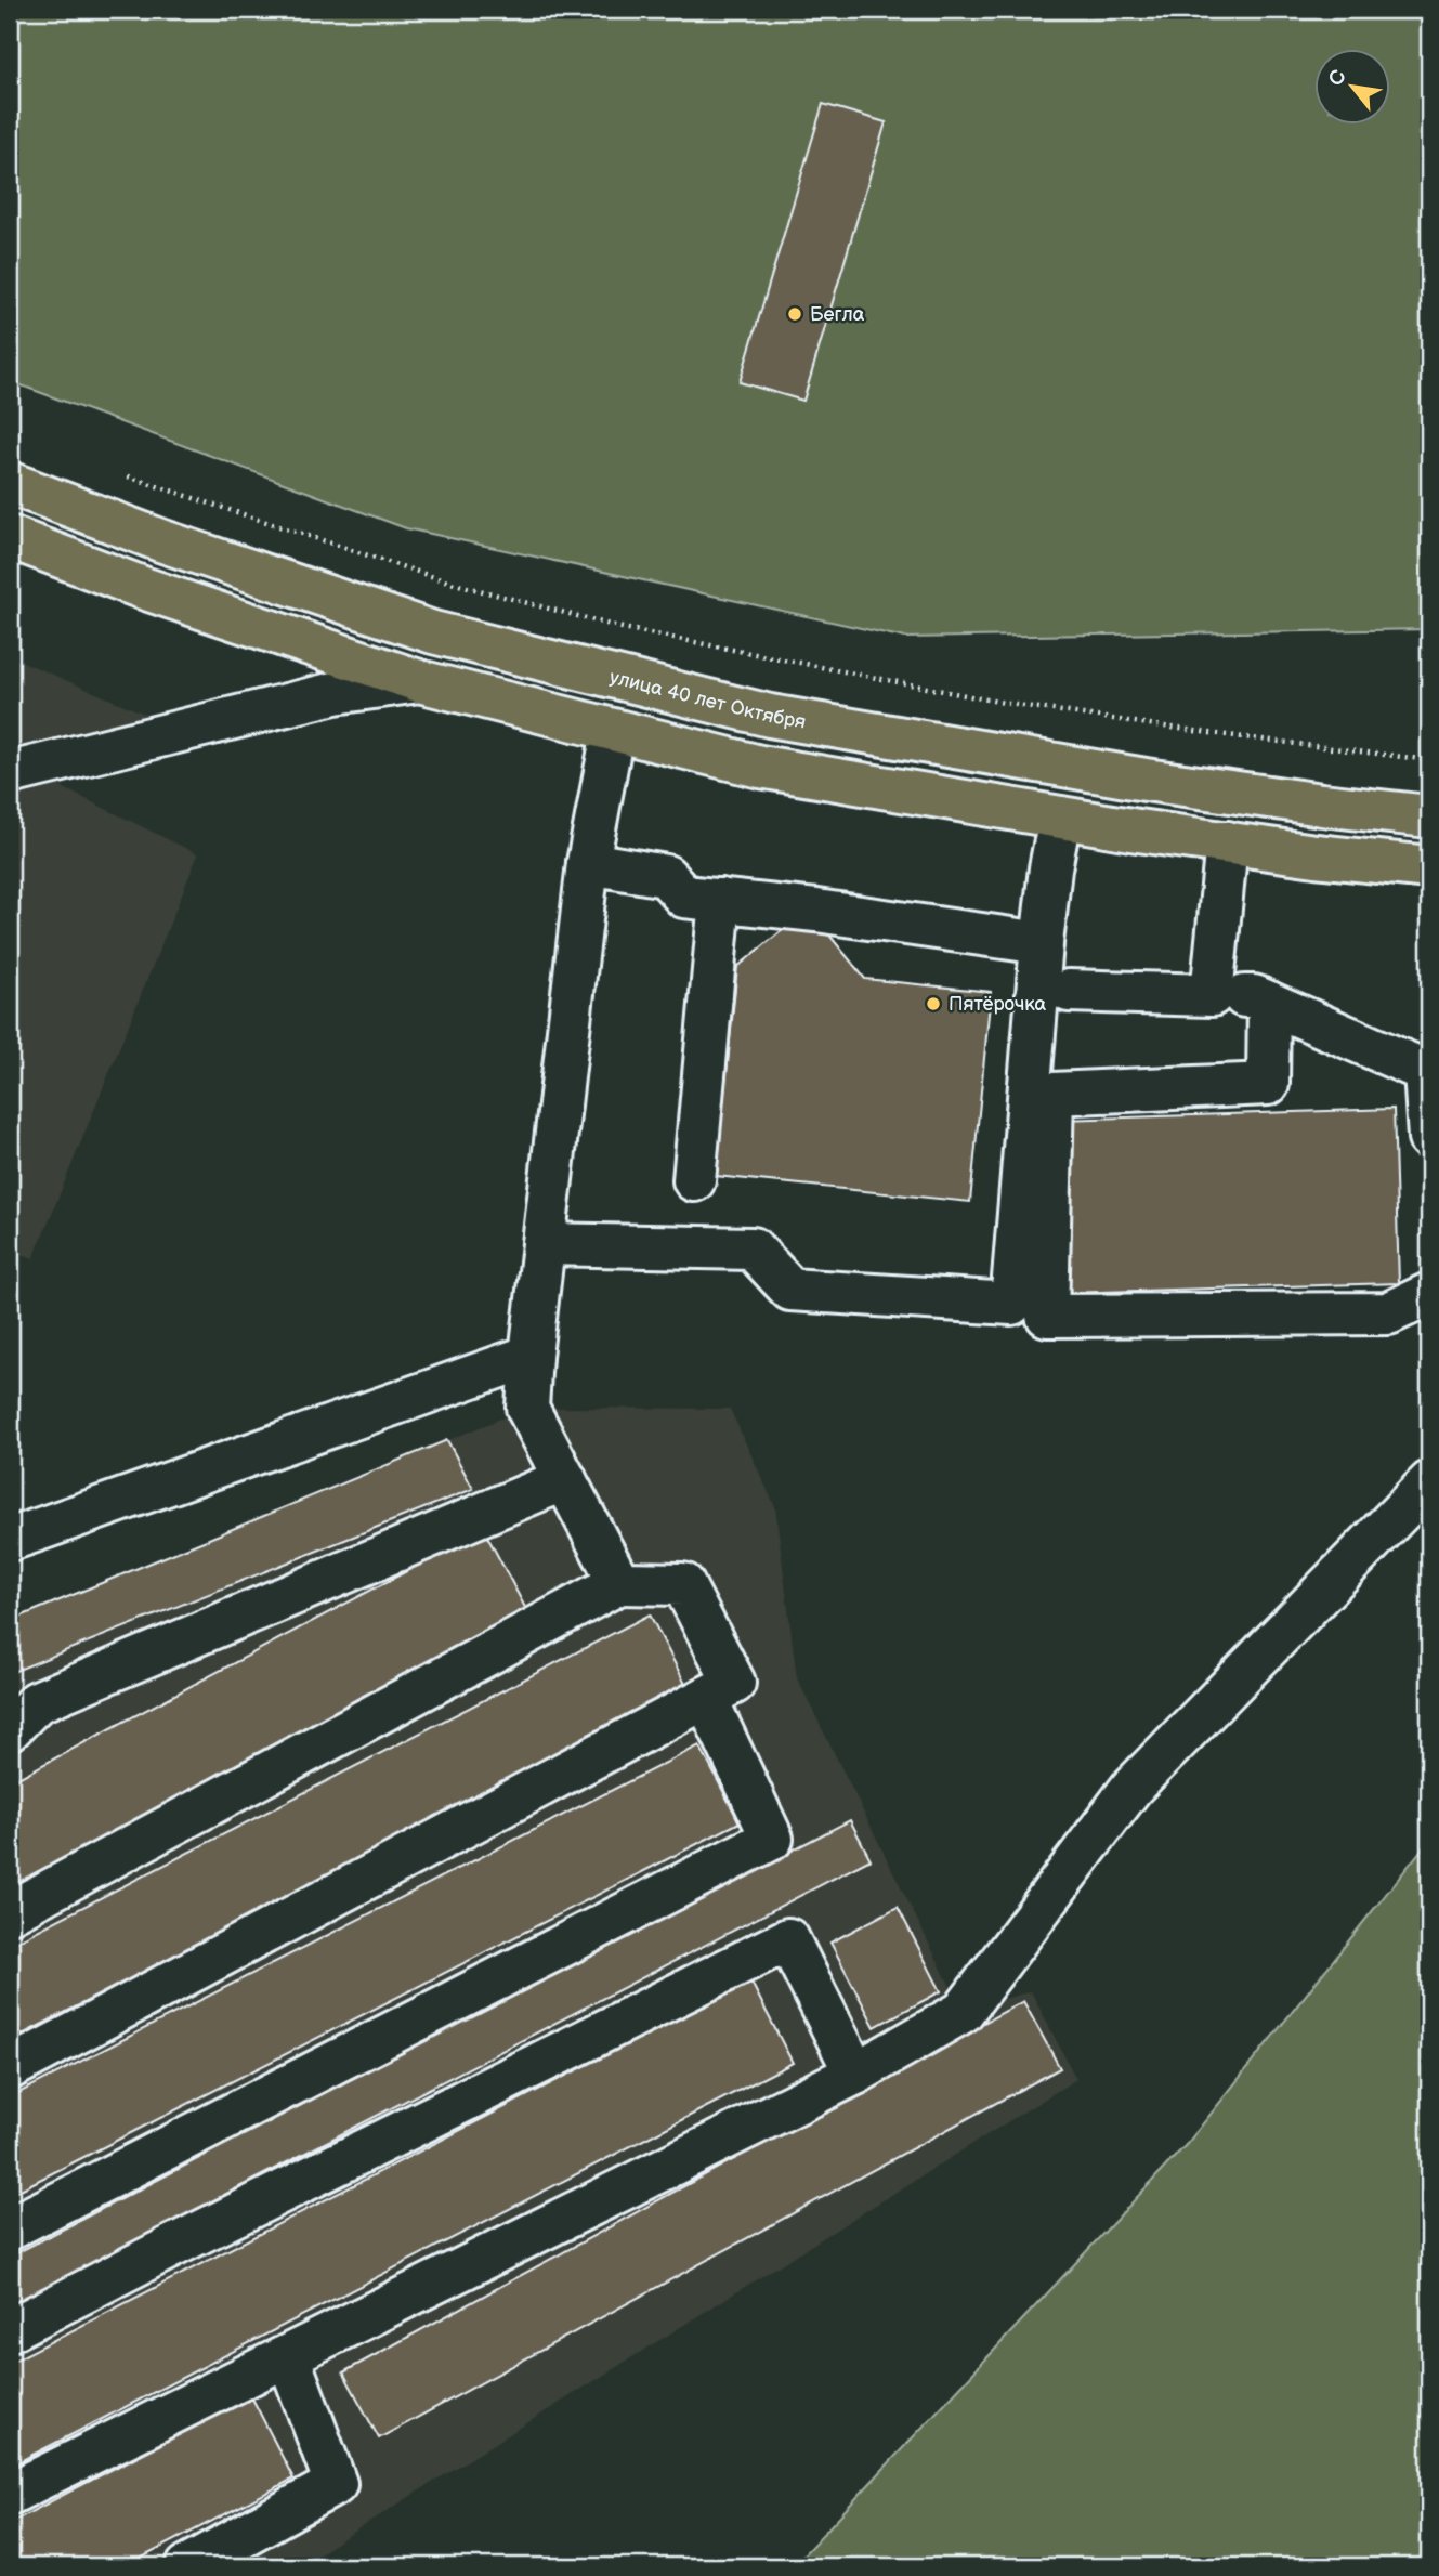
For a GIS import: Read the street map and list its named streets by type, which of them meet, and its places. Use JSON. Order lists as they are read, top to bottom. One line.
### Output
{"streets":{"main road":["улица 40 лет Октября"]},"places":["Бегла","Пятёрочка"],"north":"top left"}
